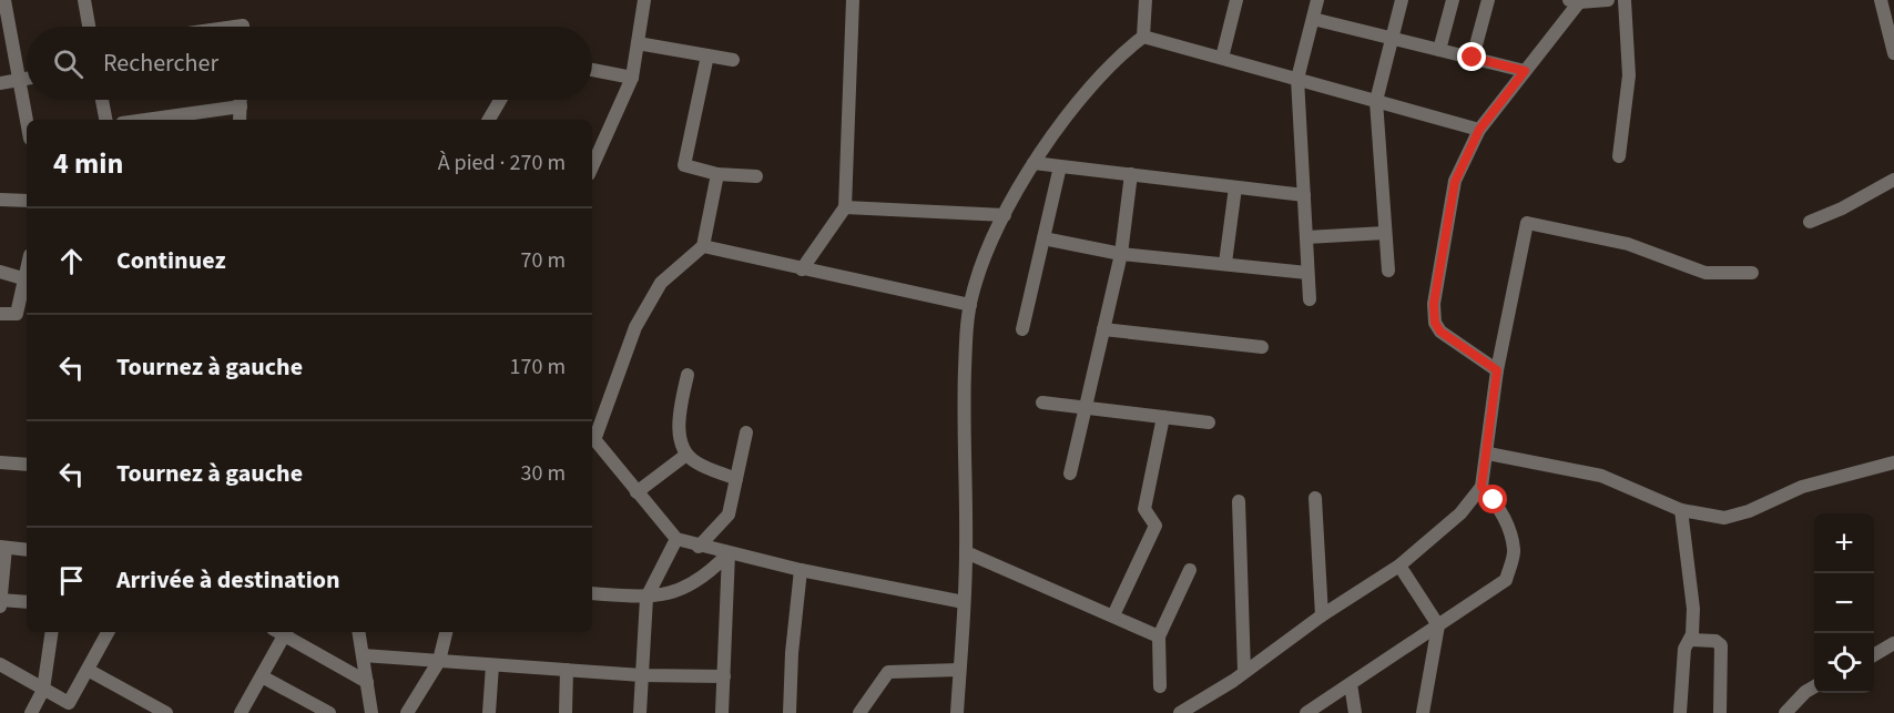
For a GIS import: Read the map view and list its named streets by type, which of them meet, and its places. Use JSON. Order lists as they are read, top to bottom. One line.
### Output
{"page":{"search":"Rechercher","heading":["4 min","À pied · 270 m"],"list":[["Continuez","70 m"],["Tournez à gauche","170 m"],["Tournez à gauche","30 m"],"Arrivée à destination"],"map_buttons":["+","−"]}}
